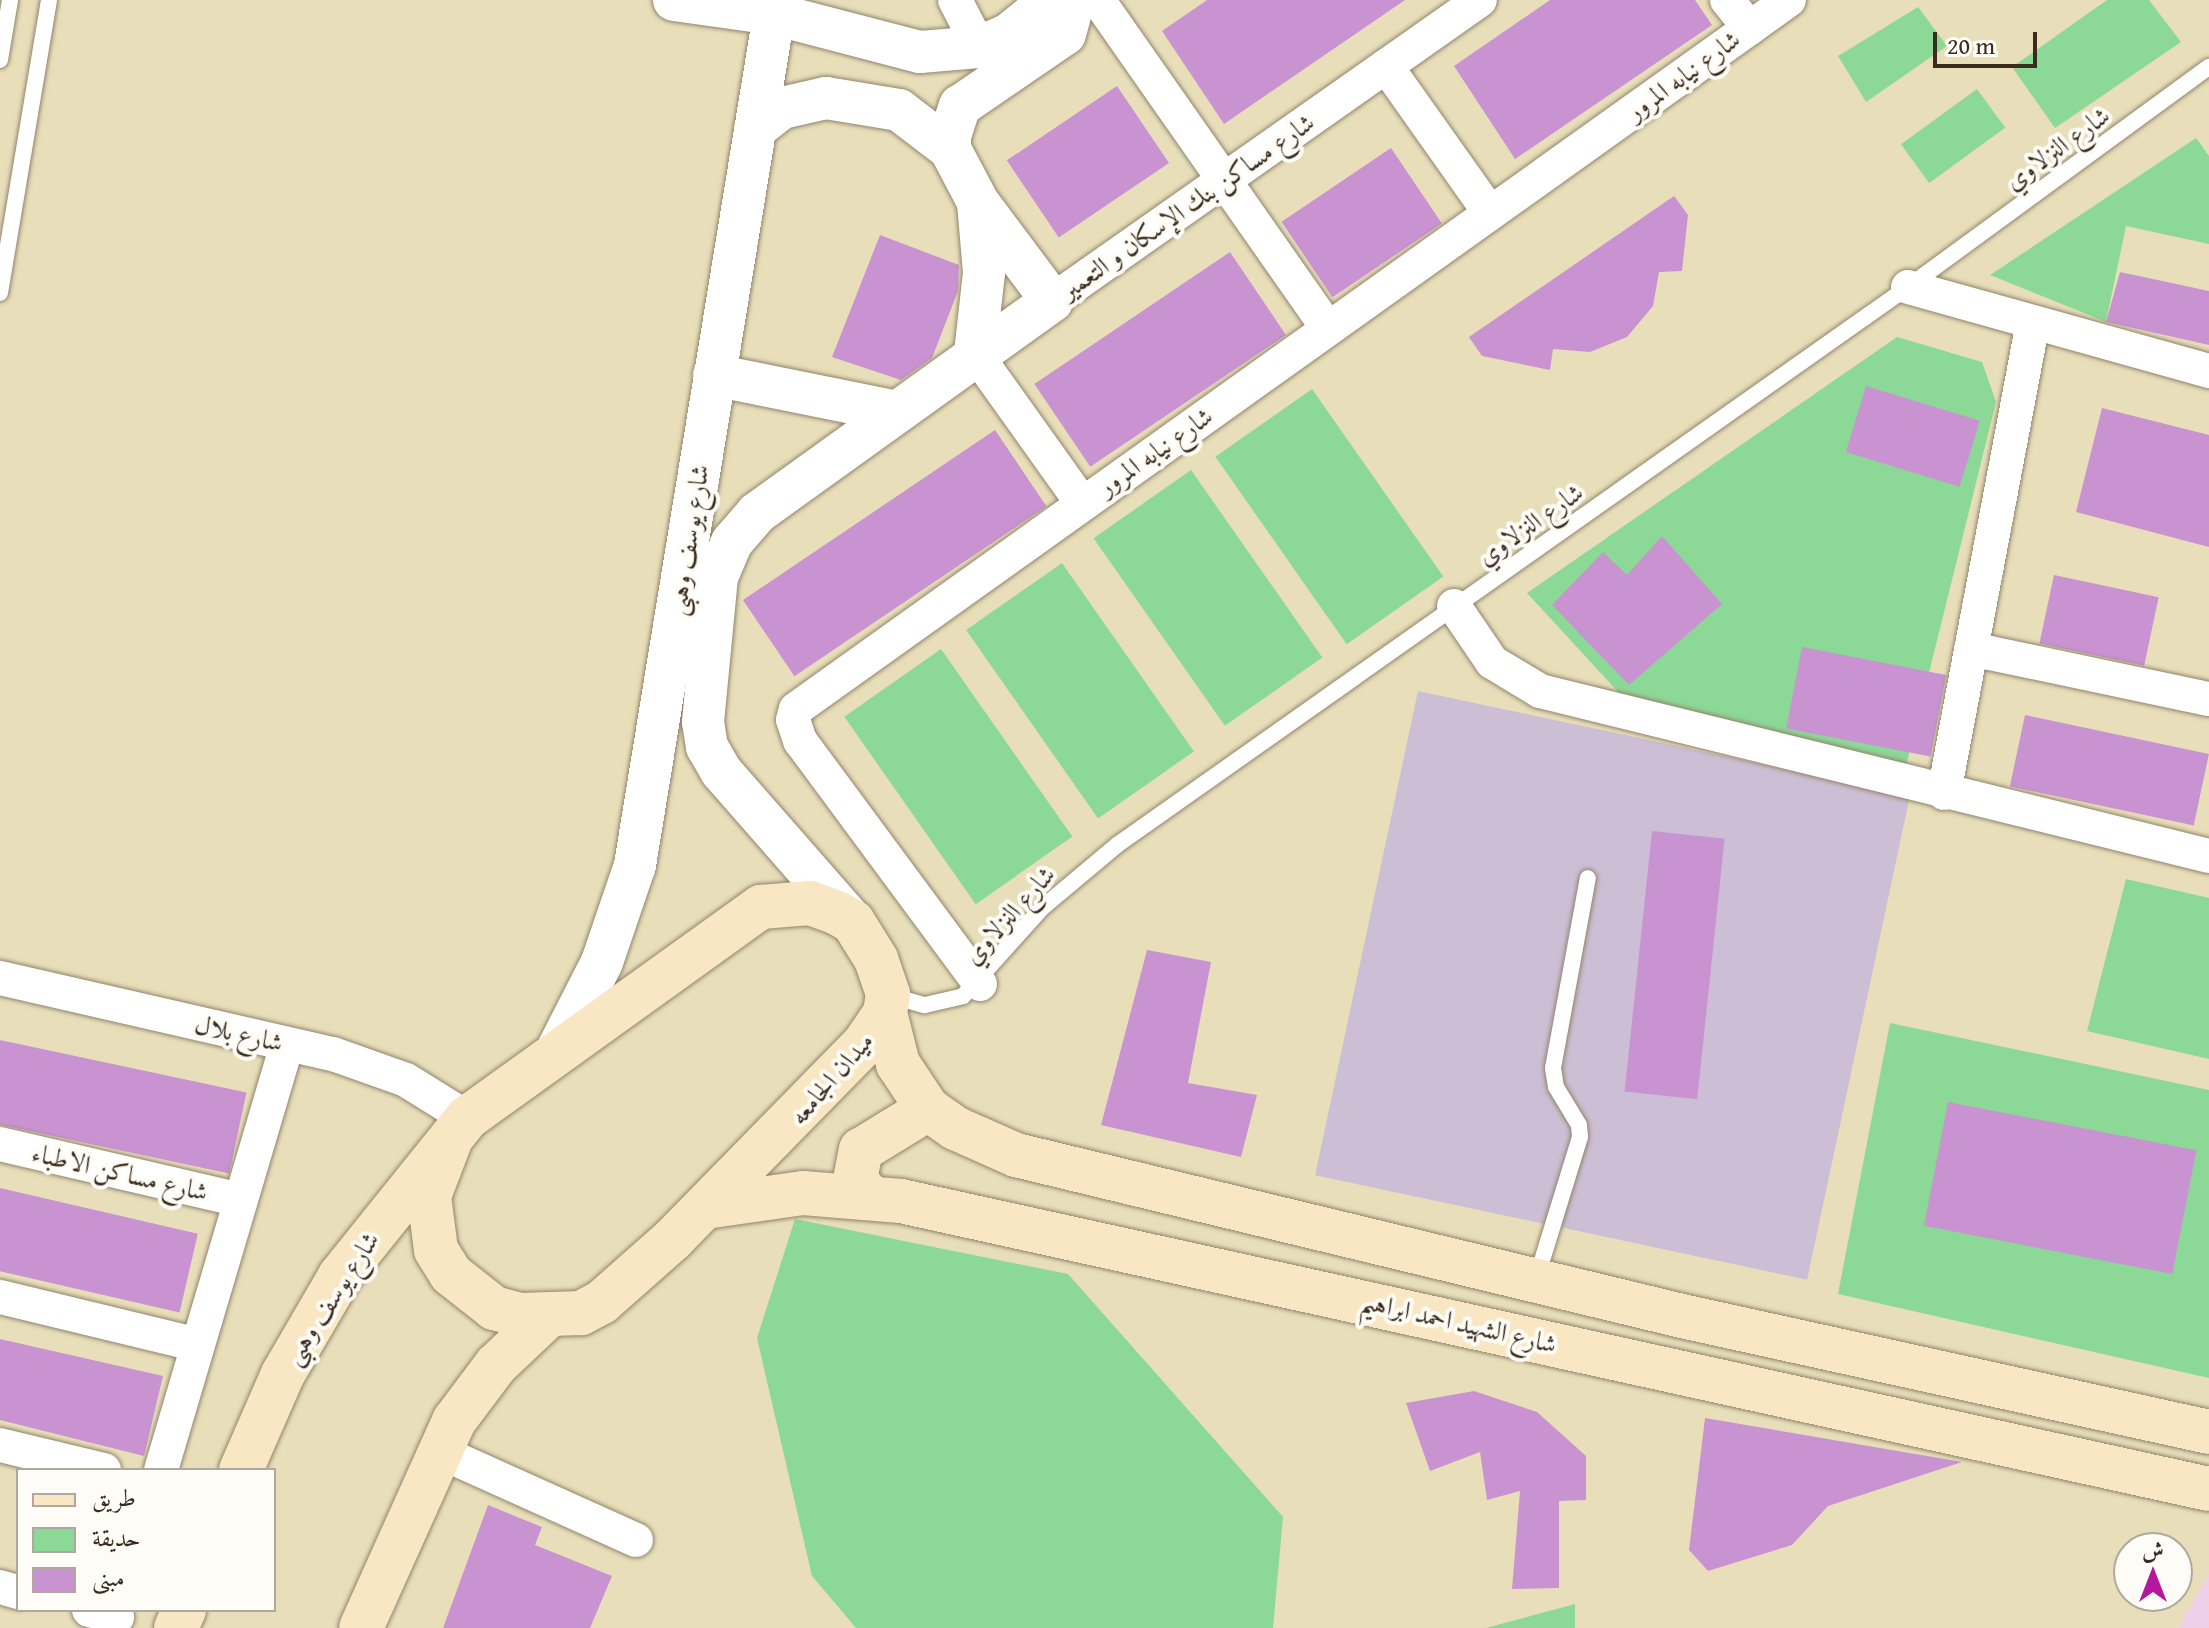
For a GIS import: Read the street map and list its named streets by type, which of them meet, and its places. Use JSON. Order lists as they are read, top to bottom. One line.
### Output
{"streets":{"main road":["شارع يوسف وهبى","ميدان الجامعه","شارع الشهيد احمد ابراهيم"],"street":["شارع نيابه المرور","شارع مساكن بنك الإسكان و التعمير","شارع بلال","شارع مساكن الاطباء"],"lane":["شارع النزلاوي"]},"crossings":[["شارع نيابه المرور","شارع النزلاوي"],["شارع النزلاوي","ميدان الجامعه"],["شارع مساكن بنك الإسكان و التعمير","شارع يوسف وهبى"],["شارع يوسف وهبى","شارع بلال"],["شارع يوسف وهبى","ميدان الجامعه"],["شارع بلال","ميدان الجامعه"],["ميدان الجامعه","شارع الشهيد احمد ابراهيم"]],"legend":["طريق","حديقة","مبنى"],"scale_bar":"20 m","north":"top"}
